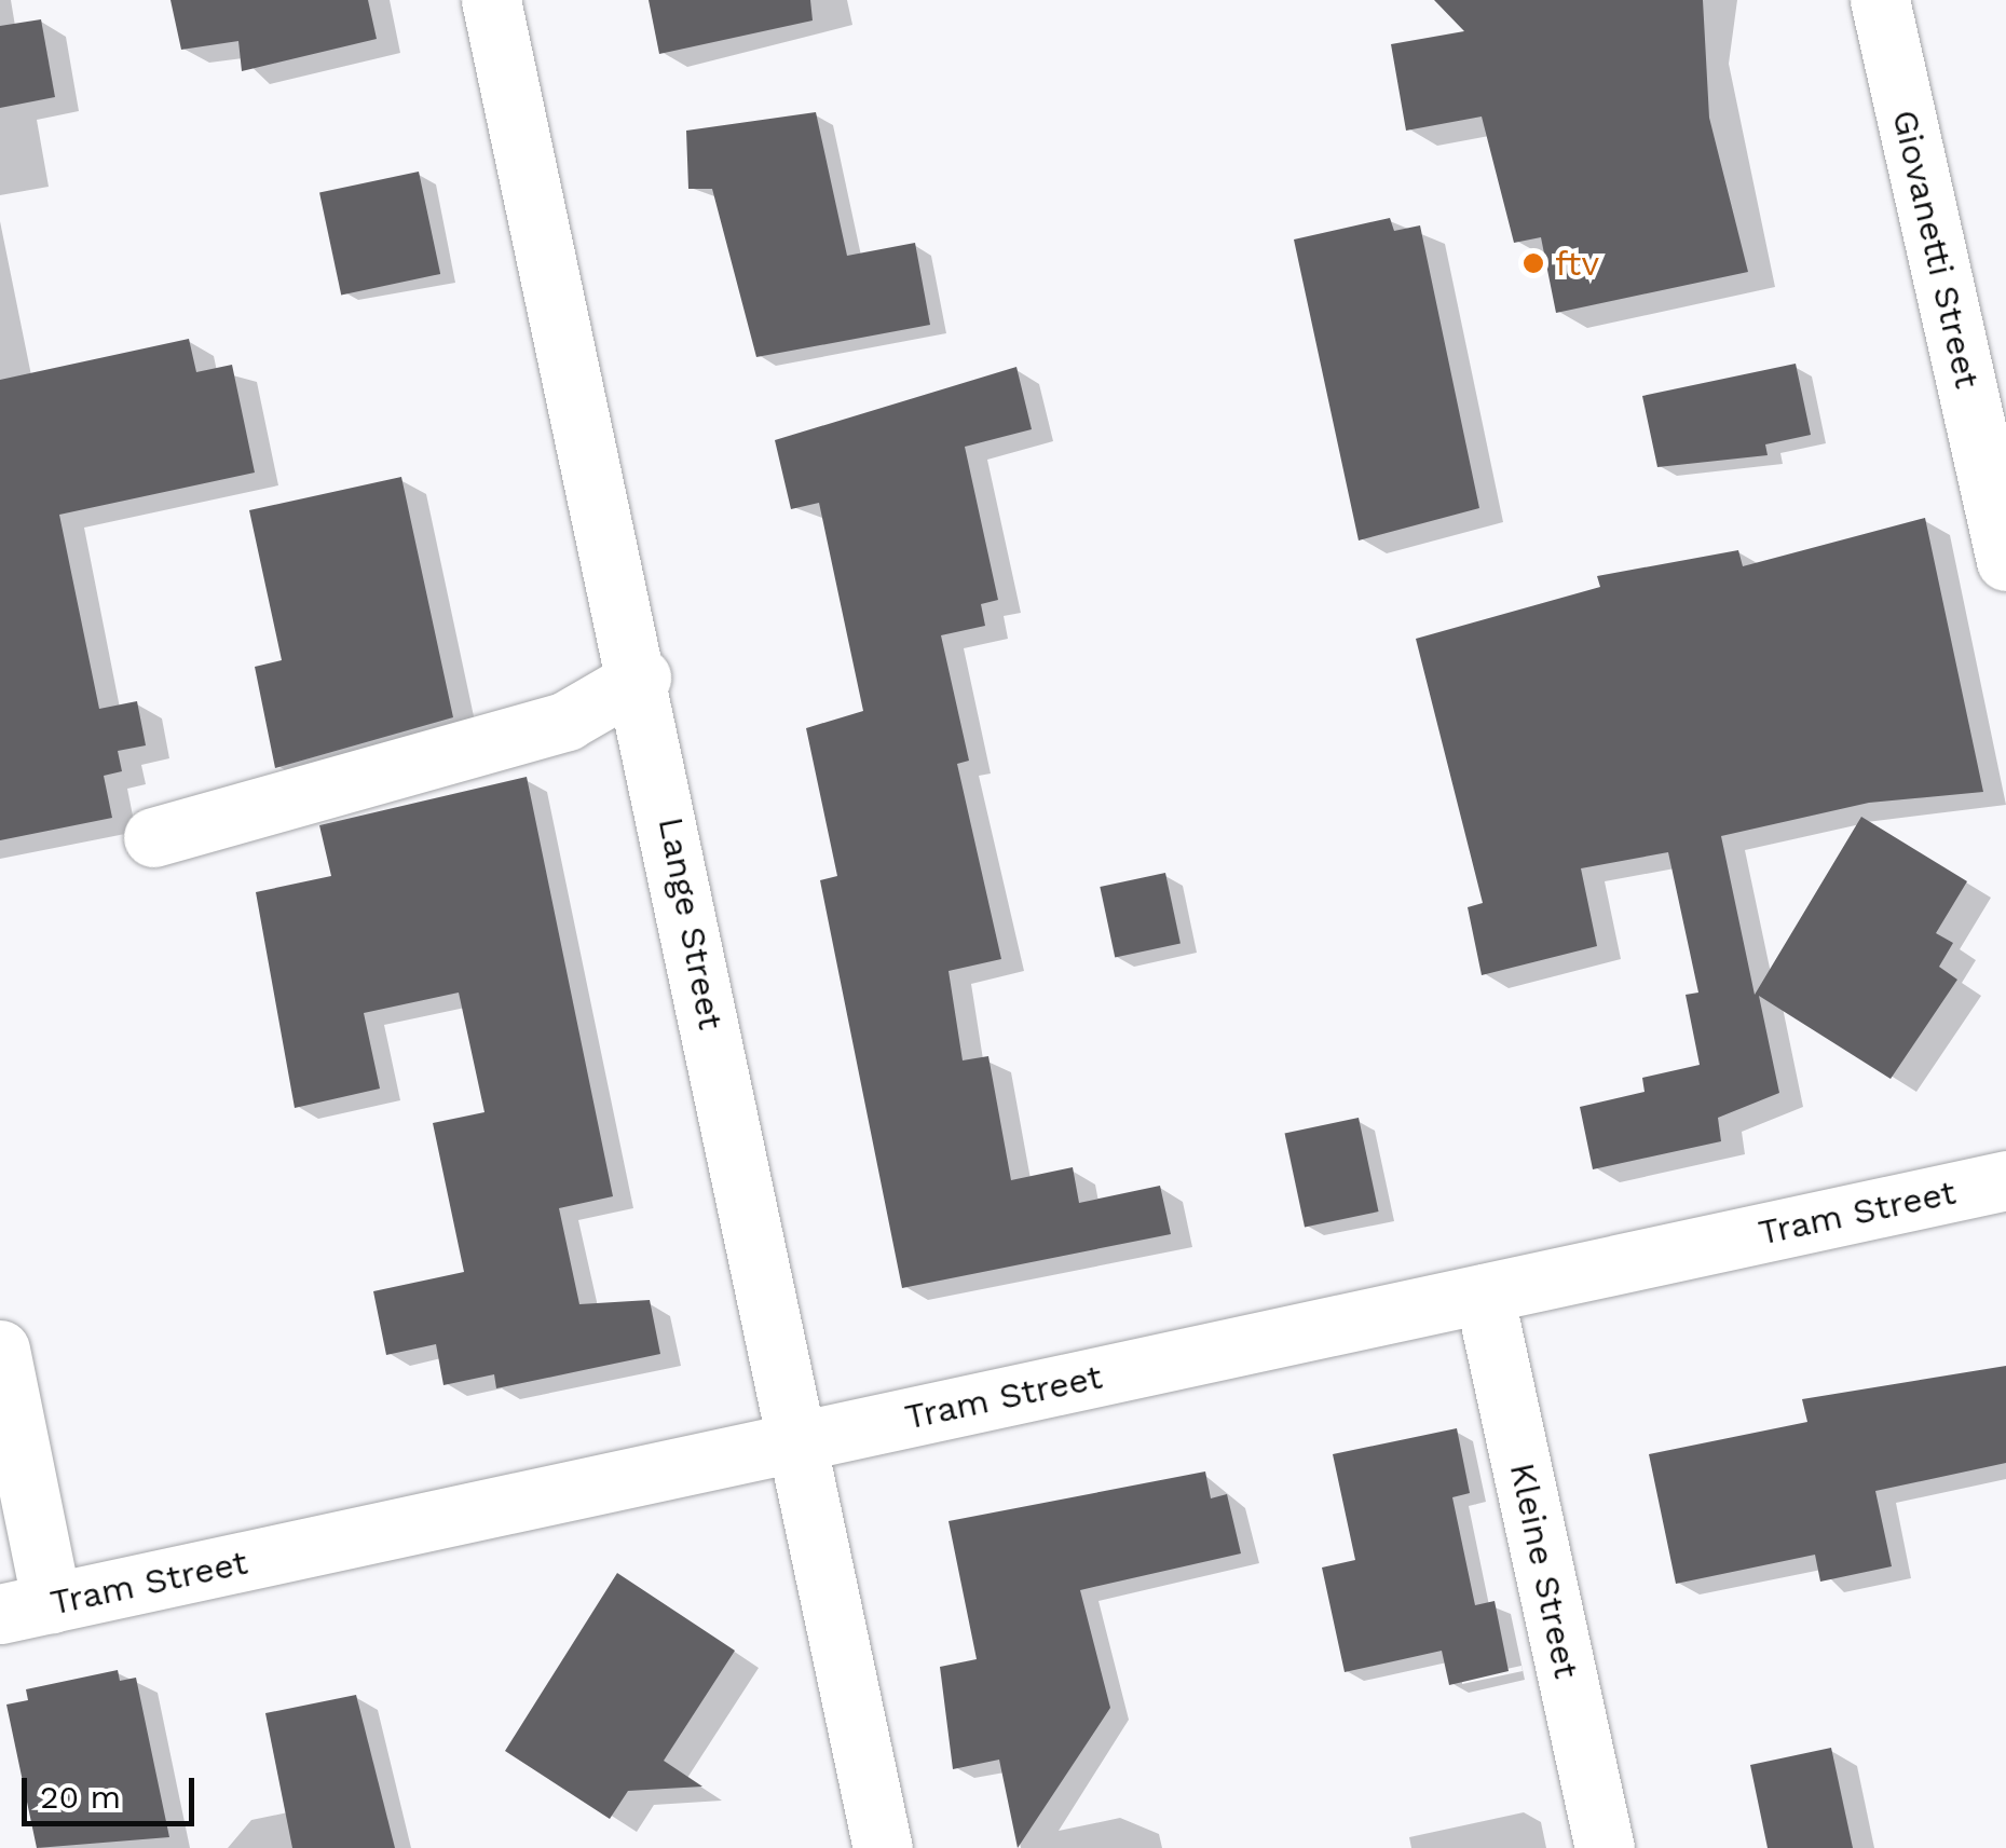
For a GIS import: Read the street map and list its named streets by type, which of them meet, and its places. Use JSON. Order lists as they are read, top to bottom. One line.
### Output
{"streets":{"street":["Giovanetti Street","Lange Street","Tram Street","Kleine Street"]},"crossings":[["Lange Street","Tram Street"],["Tram Street","Kleine Street"]],"places":["ftv"],"scale_bar":"20 m"}
